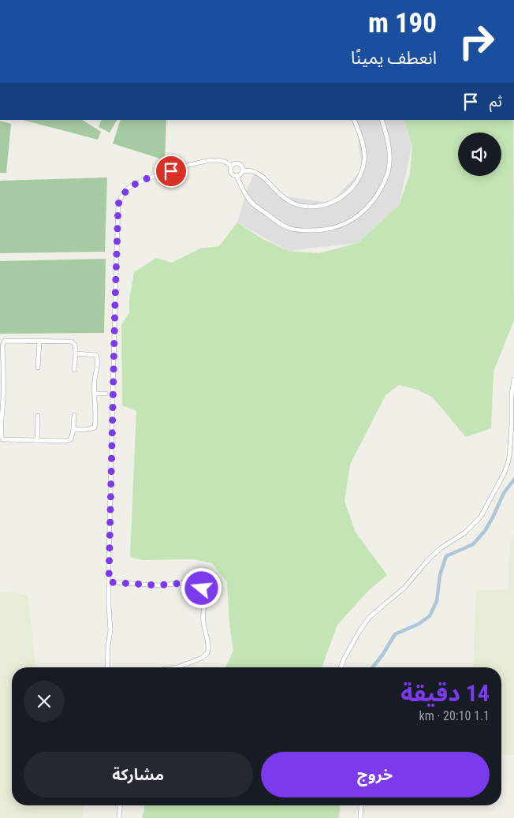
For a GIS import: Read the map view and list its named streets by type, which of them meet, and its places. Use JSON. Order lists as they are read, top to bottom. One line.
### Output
{"page":{"turn":["190 m","انعطف يمينًا"],"then":"ثم","heading":["14 دقيقة","1.1 km · 20:10"],"buttons":["خروج","مشاركة"]}}
